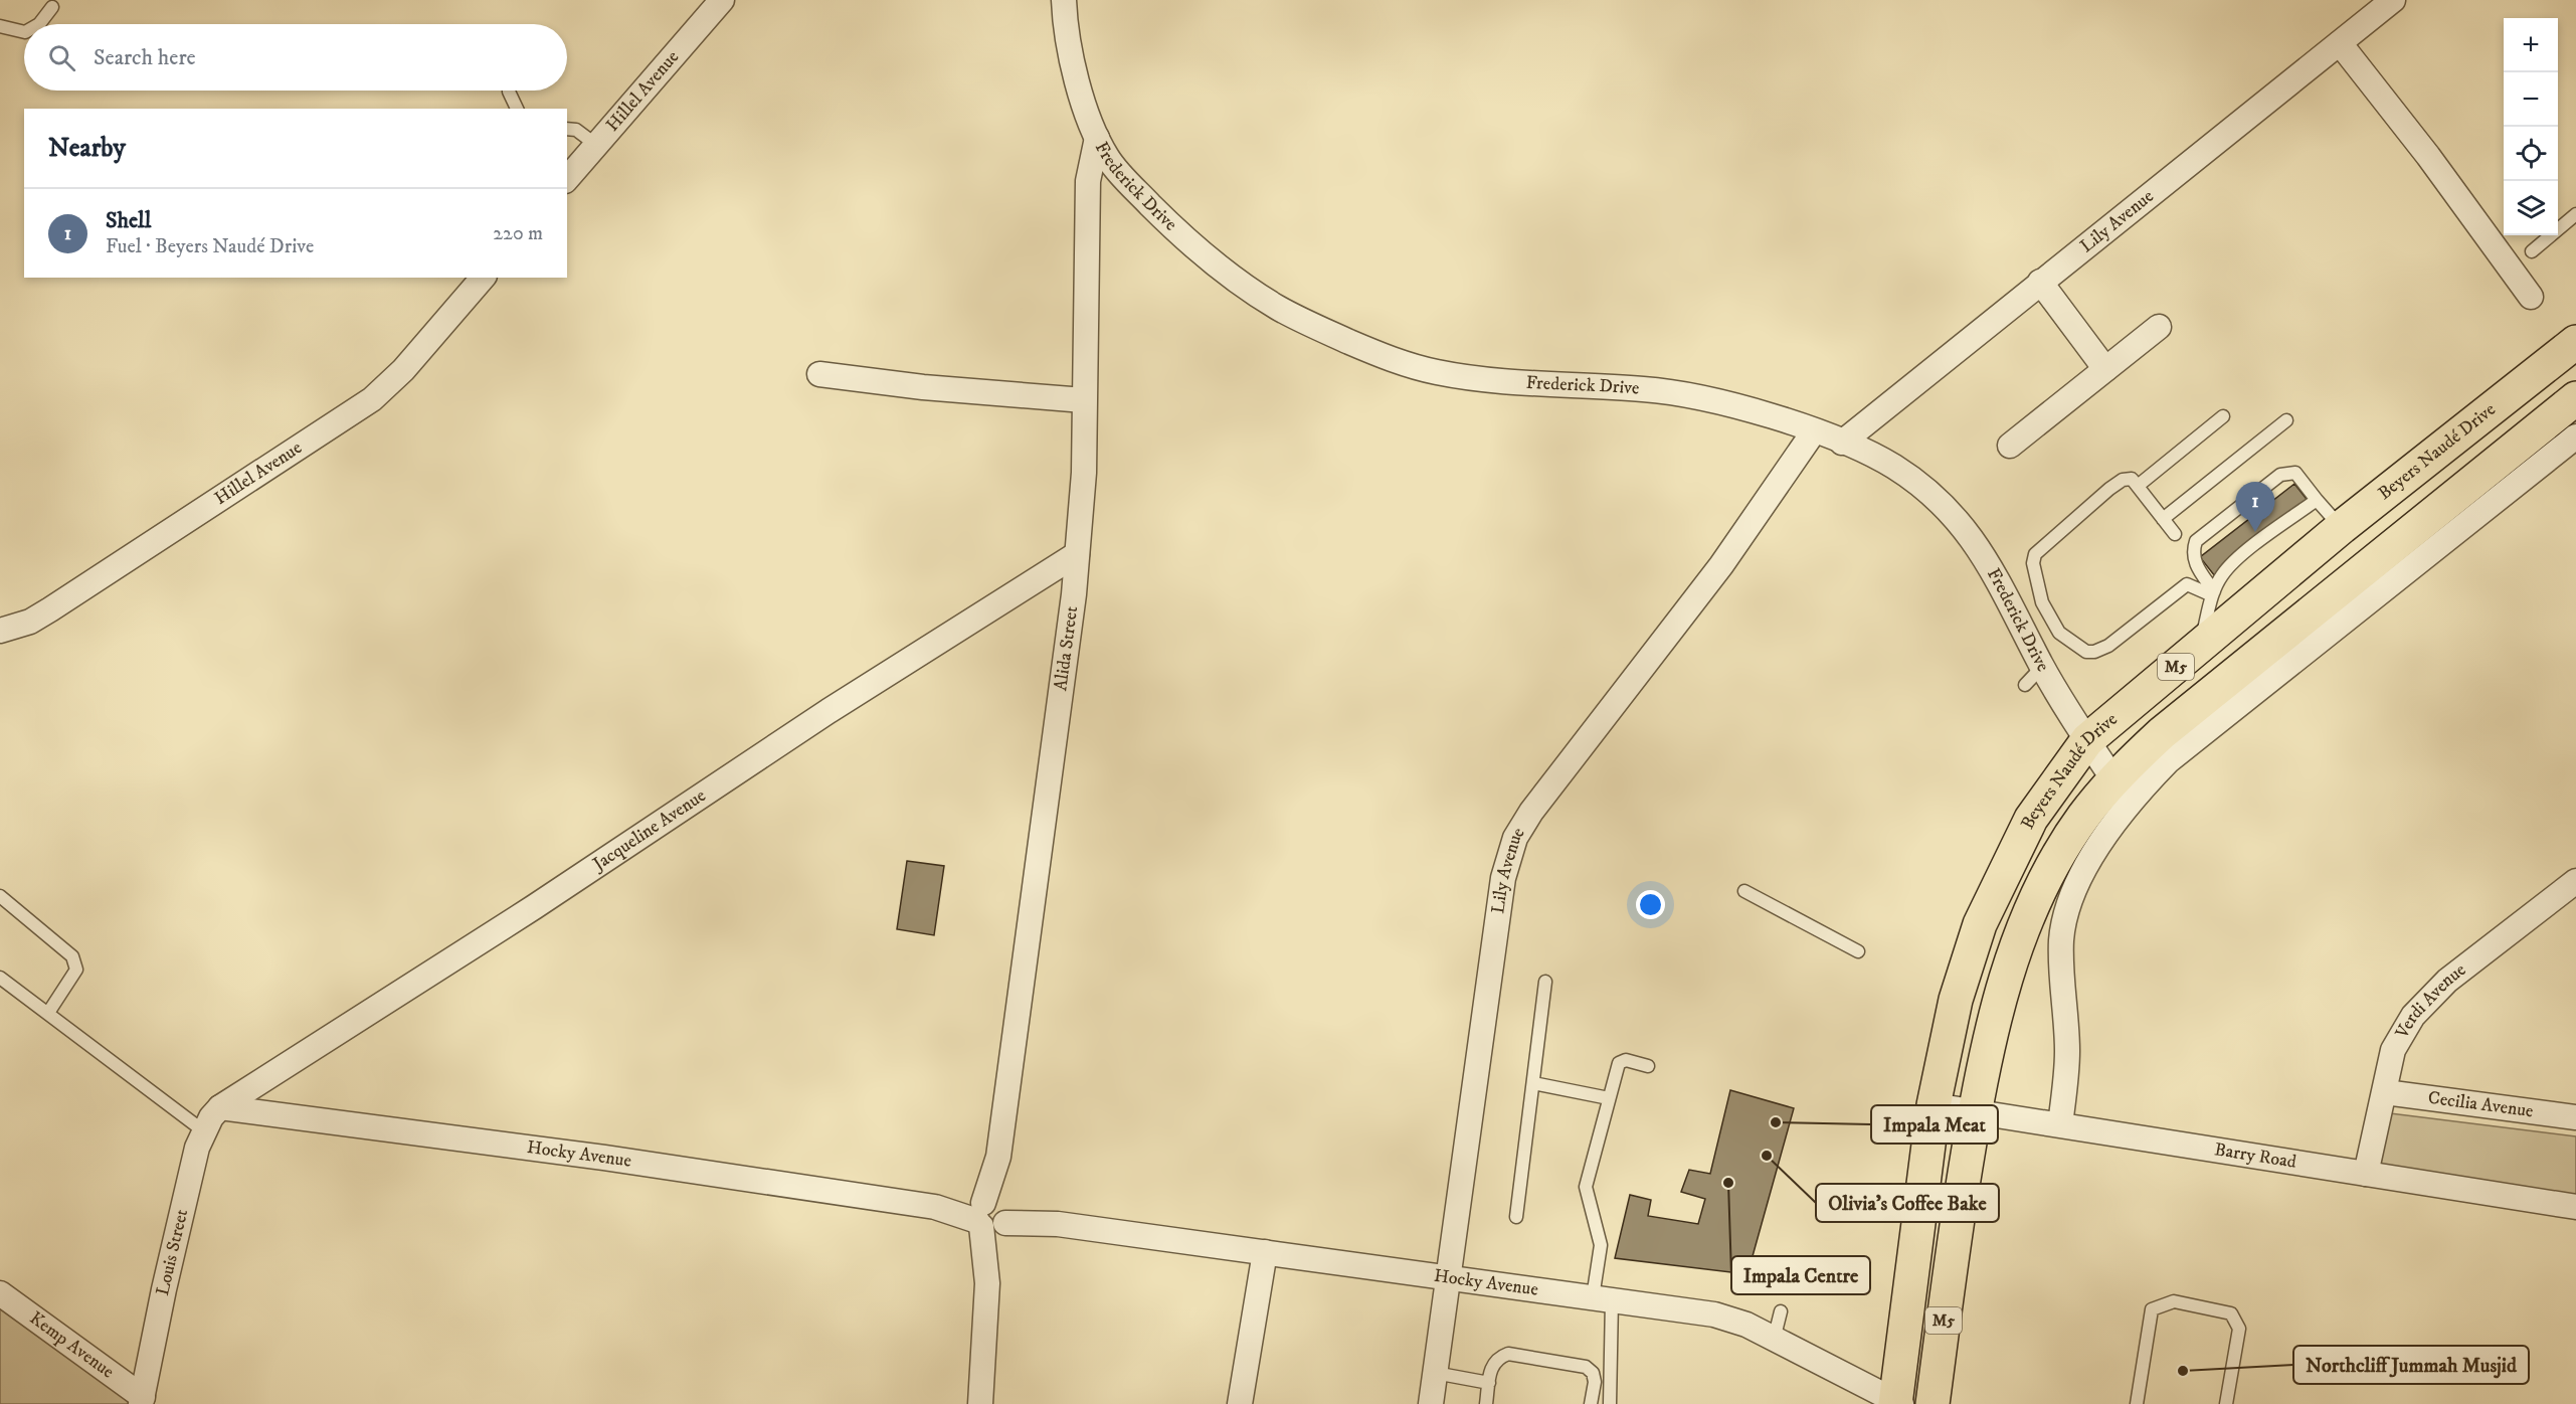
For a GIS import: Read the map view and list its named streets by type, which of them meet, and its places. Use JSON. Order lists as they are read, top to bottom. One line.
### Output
{"streets":{"main road":["Beyers Naudé Drive","M5"],"street":["Hillel Avenue","Frederick Drive","Lily Avenue","Alida Street","Jacqueline Avenue","Verdi Avenue","Cecilia Avenue","Hocky Avenue","Barry Road","Louis Street","Kemp Avenue"]},"crossings":[["Frederick Drive","Lily Avenue"],["Frederick Drive","Beyers Naudé Drive"],["Frederick Drive","Alida Street"],["Lily Avenue","Hocky Avenue"],["Beyers Naudé Drive","Hocky Avenue"],["Beyers Naudé Drive","Barry Road"],["Alida Street","Jacqueline Avenue"],["Alida Street","Hocky Avenue"],["Jacqueline Avenue","Hocky Avenue"],["Jacqueline Avenue","Louis Street"],["Verdi Avenue","Cecilia Avenue"],["Verdi Avenue","Barry Road"],["Hocky Avenue","Louis Street"],["Louis Street","Kemp Avenue"]],"places":["Impala Meat","Olivia's Coffee Bake","Impala Centre","Northcliff Jummah Musjid"],"page":{"map_buttons":["+","−"],"search":"Search here","heading":"Nearby","list":[{"mark":"1","name":"Shell","note":"Fuel · Beyers Naudé Drive","value":"220 m"}],"pins":"1"}}
